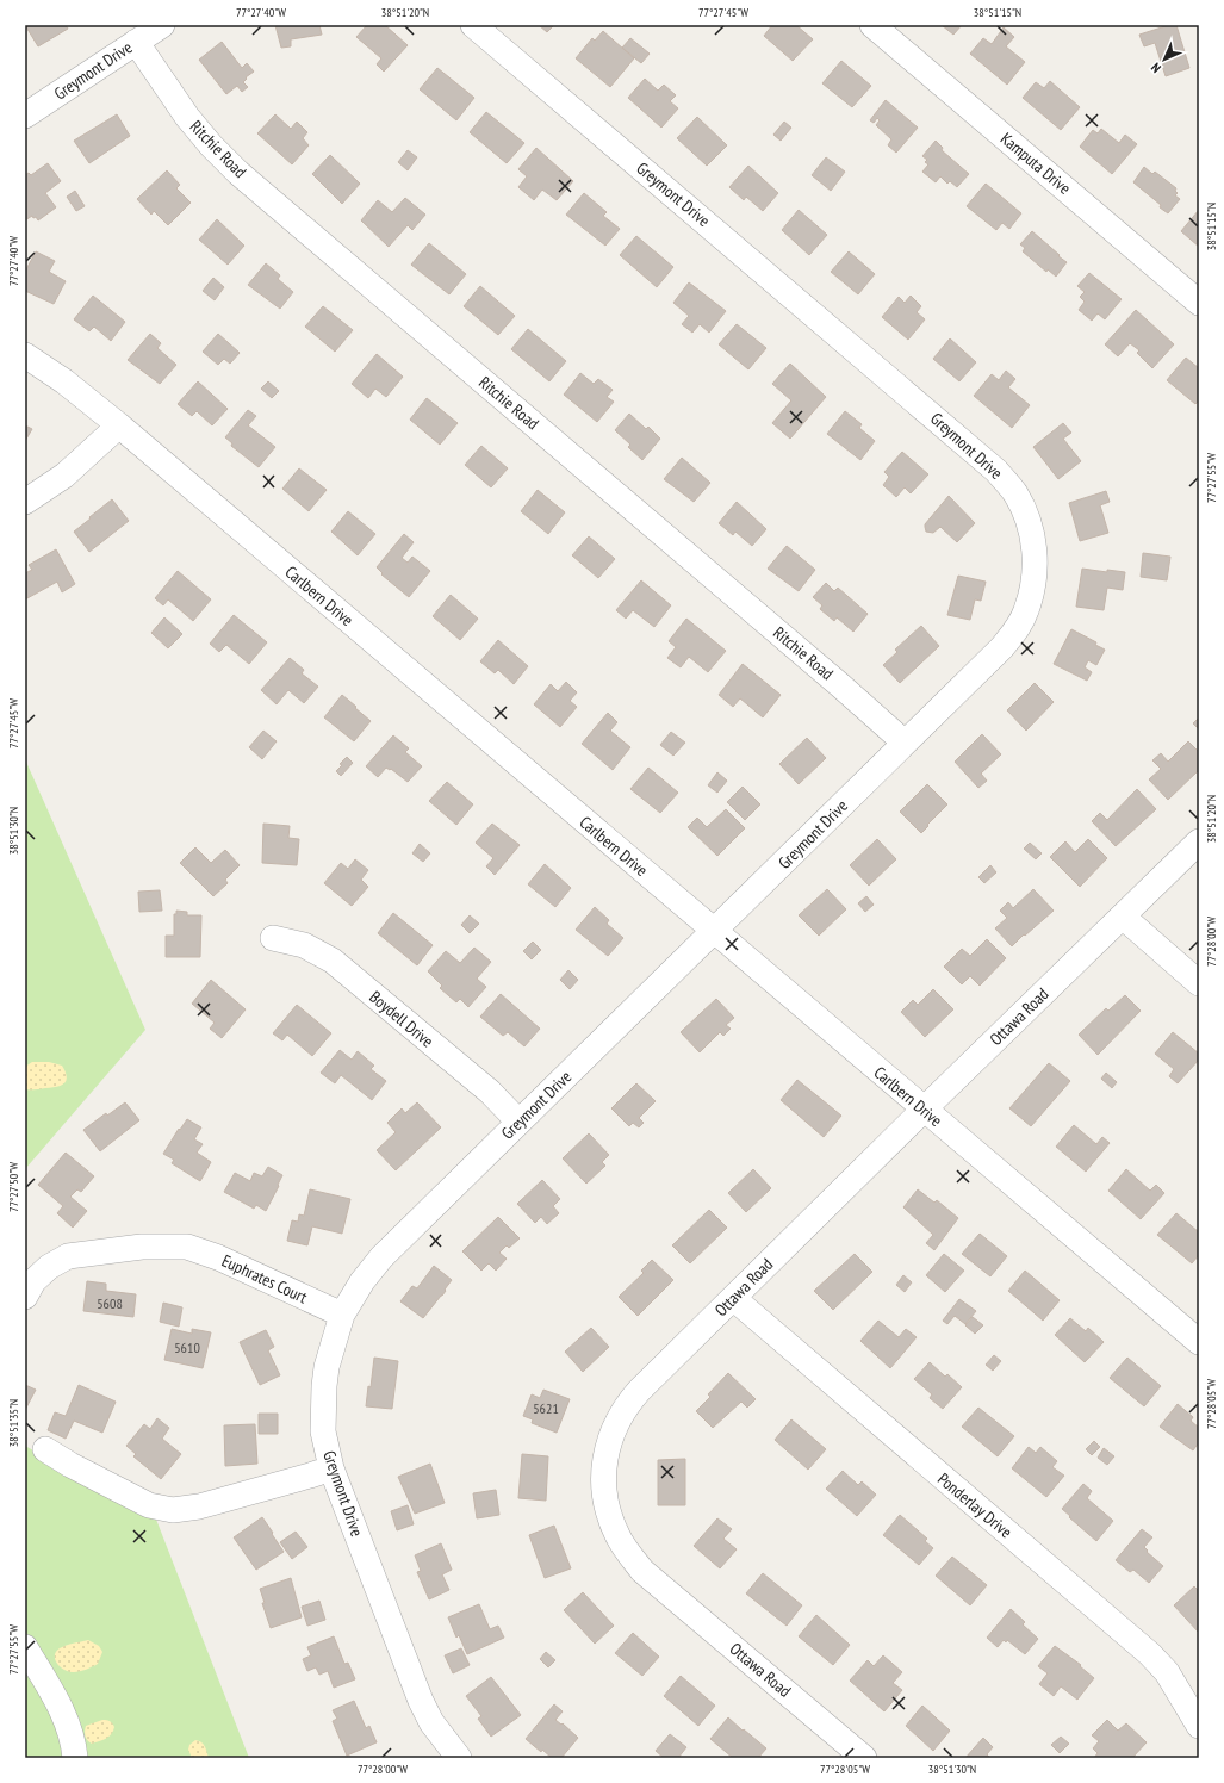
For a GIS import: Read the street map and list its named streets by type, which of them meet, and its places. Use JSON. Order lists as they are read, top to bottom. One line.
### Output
{"streets":{"street":["Greymont Drive","Ritchie Road","Kamputa Drive","Carlbern Drive","Ottawa Road","Boydell Drive","Euphrates Court","Ponderlay Drive"]},"crossings":[["Greymont Drive","Ritchie Road"],["Greymont Drive","Carlbern Drive"],["Greymont Drive","Boydell Drive"],["Greymont Drive","Euphrates Court"],["Carlbern Drive","Ottawa Road"],["Ottawa Road","Ponderlay Drive"]],"house_numbers":["5608","5610","5621"],"north":"bottom left","coordinates":["77°27'40\"W","38°51'20\"N","77°27'45\"W","38°51'15\"N","77°27'55\"W","38°51'30\"N","77°28'00\"W","77°27'50\"W","77°28'05\"W","38°51'35\"N"]}
